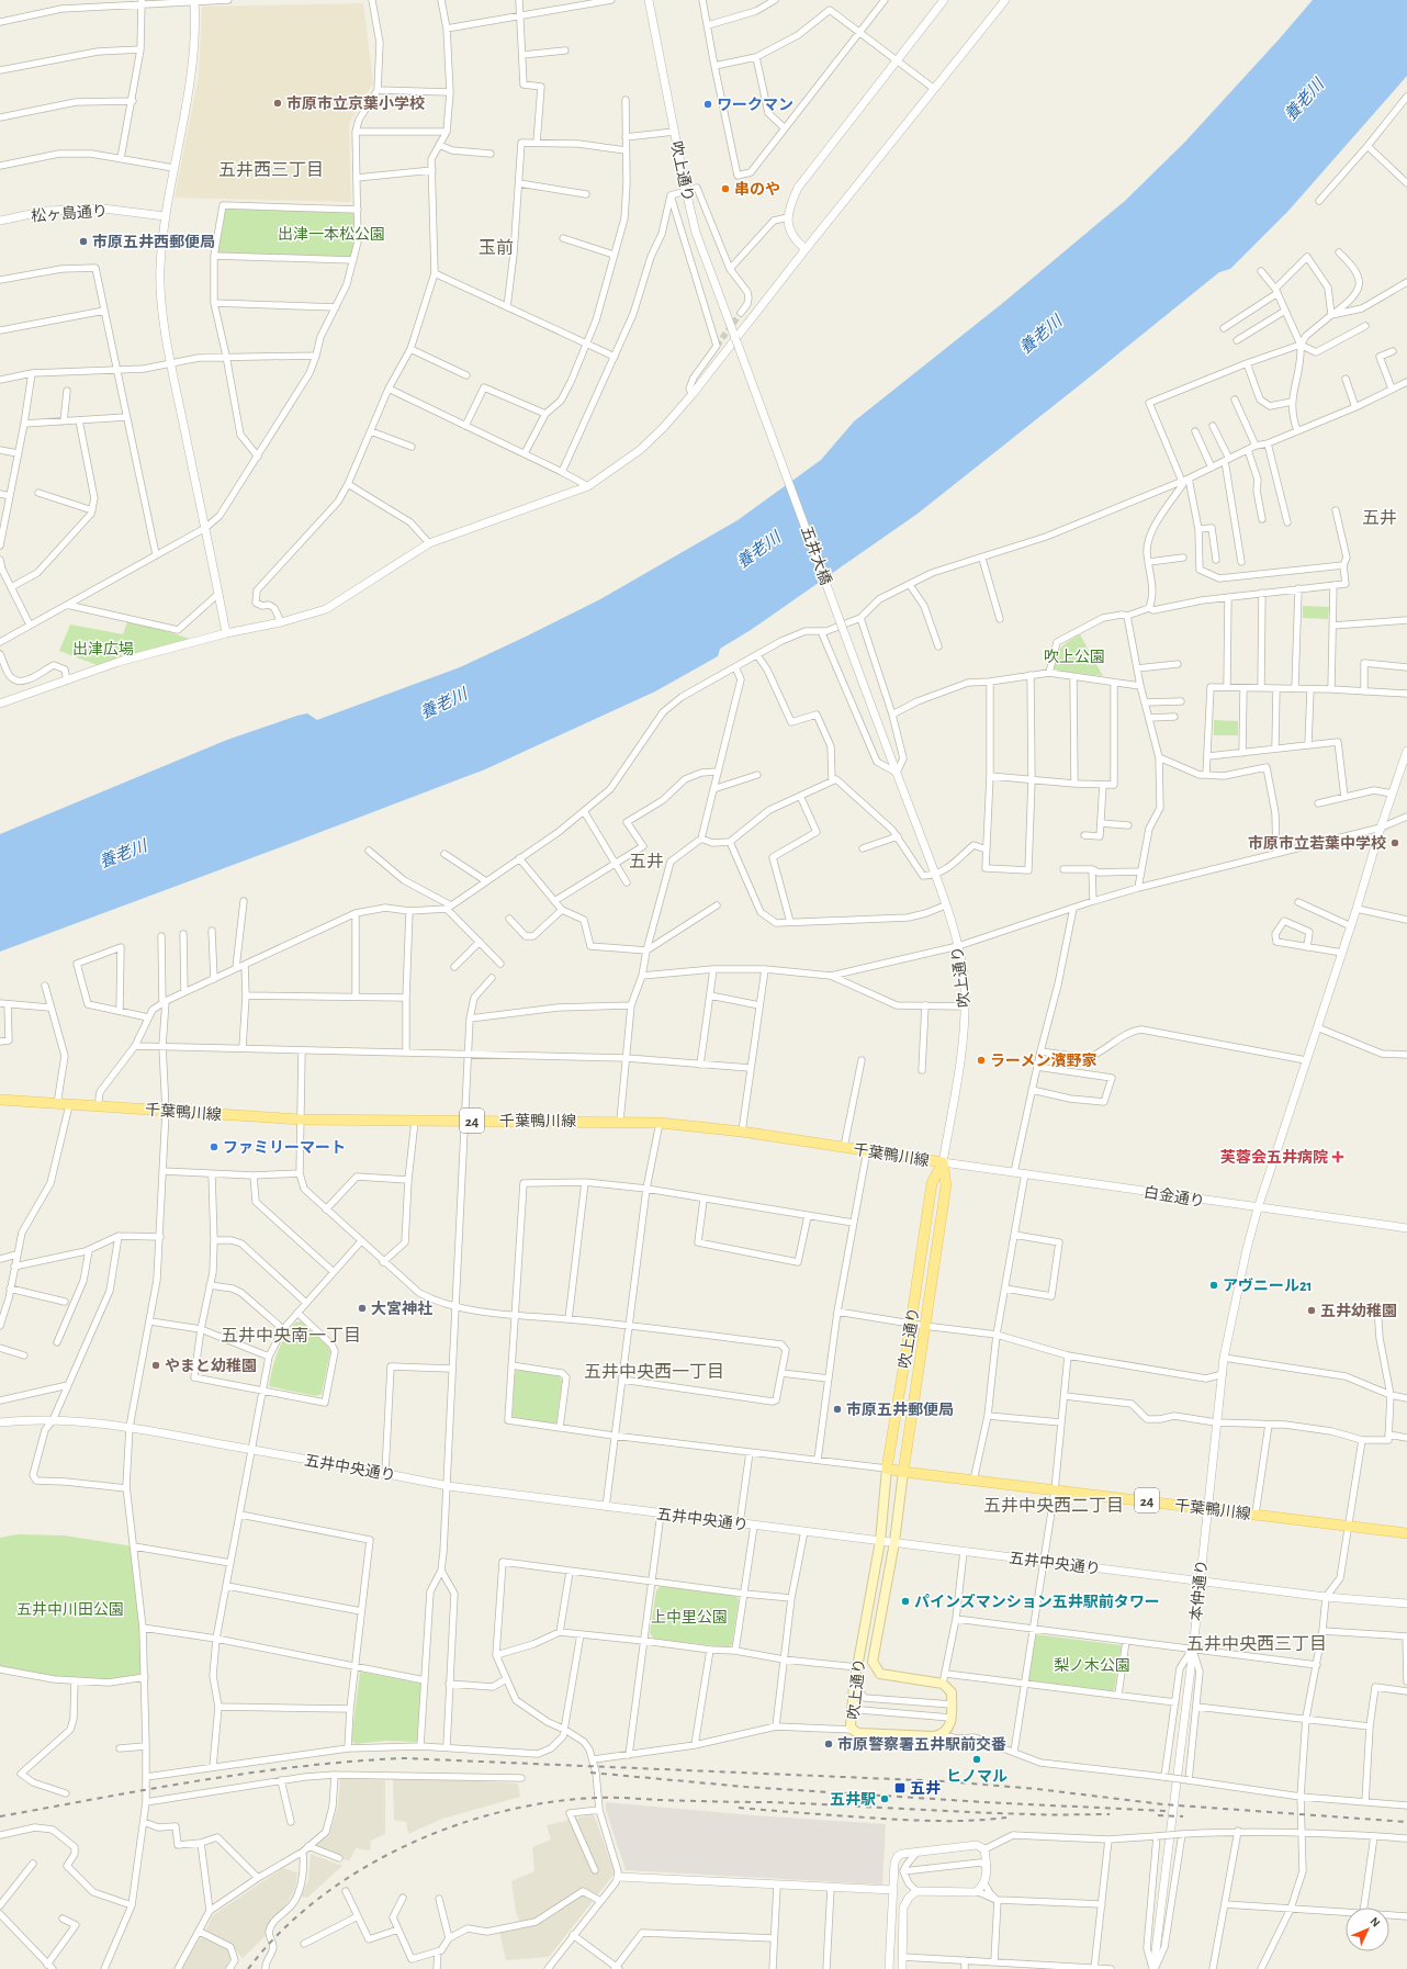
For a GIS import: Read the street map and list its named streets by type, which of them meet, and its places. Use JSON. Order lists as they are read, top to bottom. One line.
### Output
{"streets":{"main road":["吹上通り","千葉鴨川線","24"],"street":["松ヶ島通り","五井大橋","白金通り","五井中央通り","本仲通り"]},"crossings":[["吹上通り","五井大橋"],["吹上通り","千葉鴨川線"],["吹上通り","白金通り"],["吹上通り","五井中央通り"],["千葉鴨川線","白金通り"],["千葉鴨川線","本仲通り"],["白金通り","本仲通り"],["五井中央通り","本仲通り"]],"districts":["五井西三丁目","玉前","五井","五井","五井中央南一丁目","五井中央西一丁目","五井中央西二丁目","五井中央西三丁目"],"water":["養老川"],"parks":["出津一本松公園","出津広場","吹上公園","五井中川田公園","上中里公園","梨ノ木公園"],"places":{"other":["市原市立京葉小学校","ワークマン","串のや","市原五井西郵便局","市原市立若葉中学校","ラーメン濱野家","ファミリーマート","アヴニール21","大宮神社","五井幼稚園","やまと幼稚園","市原五井郵便局","パインズマンション五井駅前タワー","市原警察署五井駅前交番","ヒノマル","五井駅"],"health":["芙蓉会五井病院"],"transit":["五井"]},"north":"top right"}
